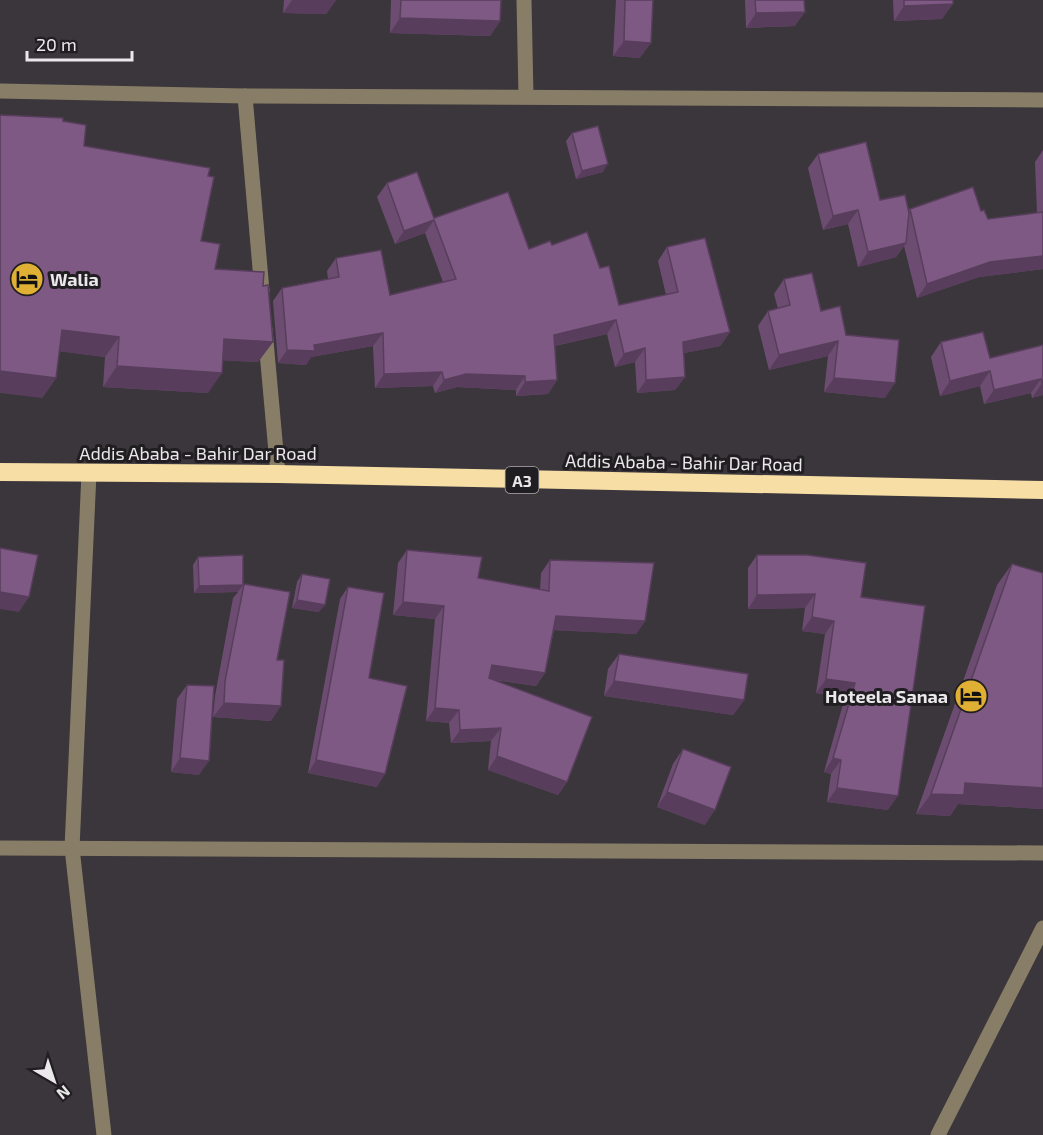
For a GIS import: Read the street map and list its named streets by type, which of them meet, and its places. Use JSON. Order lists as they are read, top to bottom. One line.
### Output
{"streets":{"highway":["Addis Ababa - Bahir Dar Road","A3"]},"places":{"hotel":["Walia","Hoteela Sanaa"]},"scale_bar":"20 m","north":"bottom right"}
